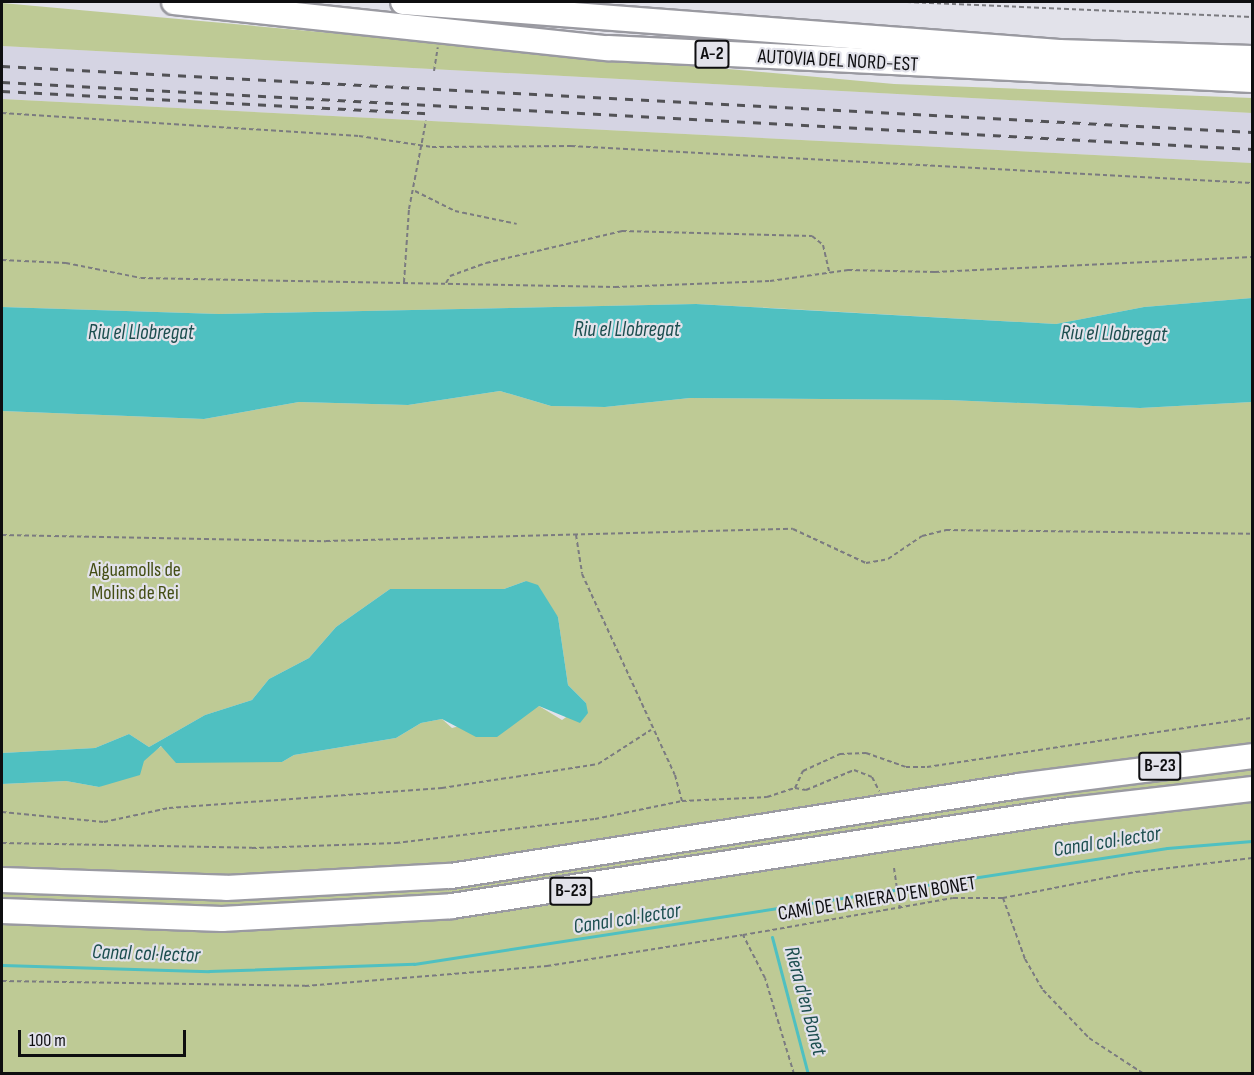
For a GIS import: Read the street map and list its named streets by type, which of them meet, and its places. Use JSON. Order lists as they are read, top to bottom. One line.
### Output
{"streets":{"highway":["A-2","AUTOVIA DEL NORD-EST","B-23"],"path":["CAMÍ DE LA RIERA D'EN BONET"]},"water":["Riu el Llobregat","Canal col·lector","Riera d'en Bonet"],"parks":["Aiguamolls de Molins de Rei"],"scale_bar":"100 m"}
